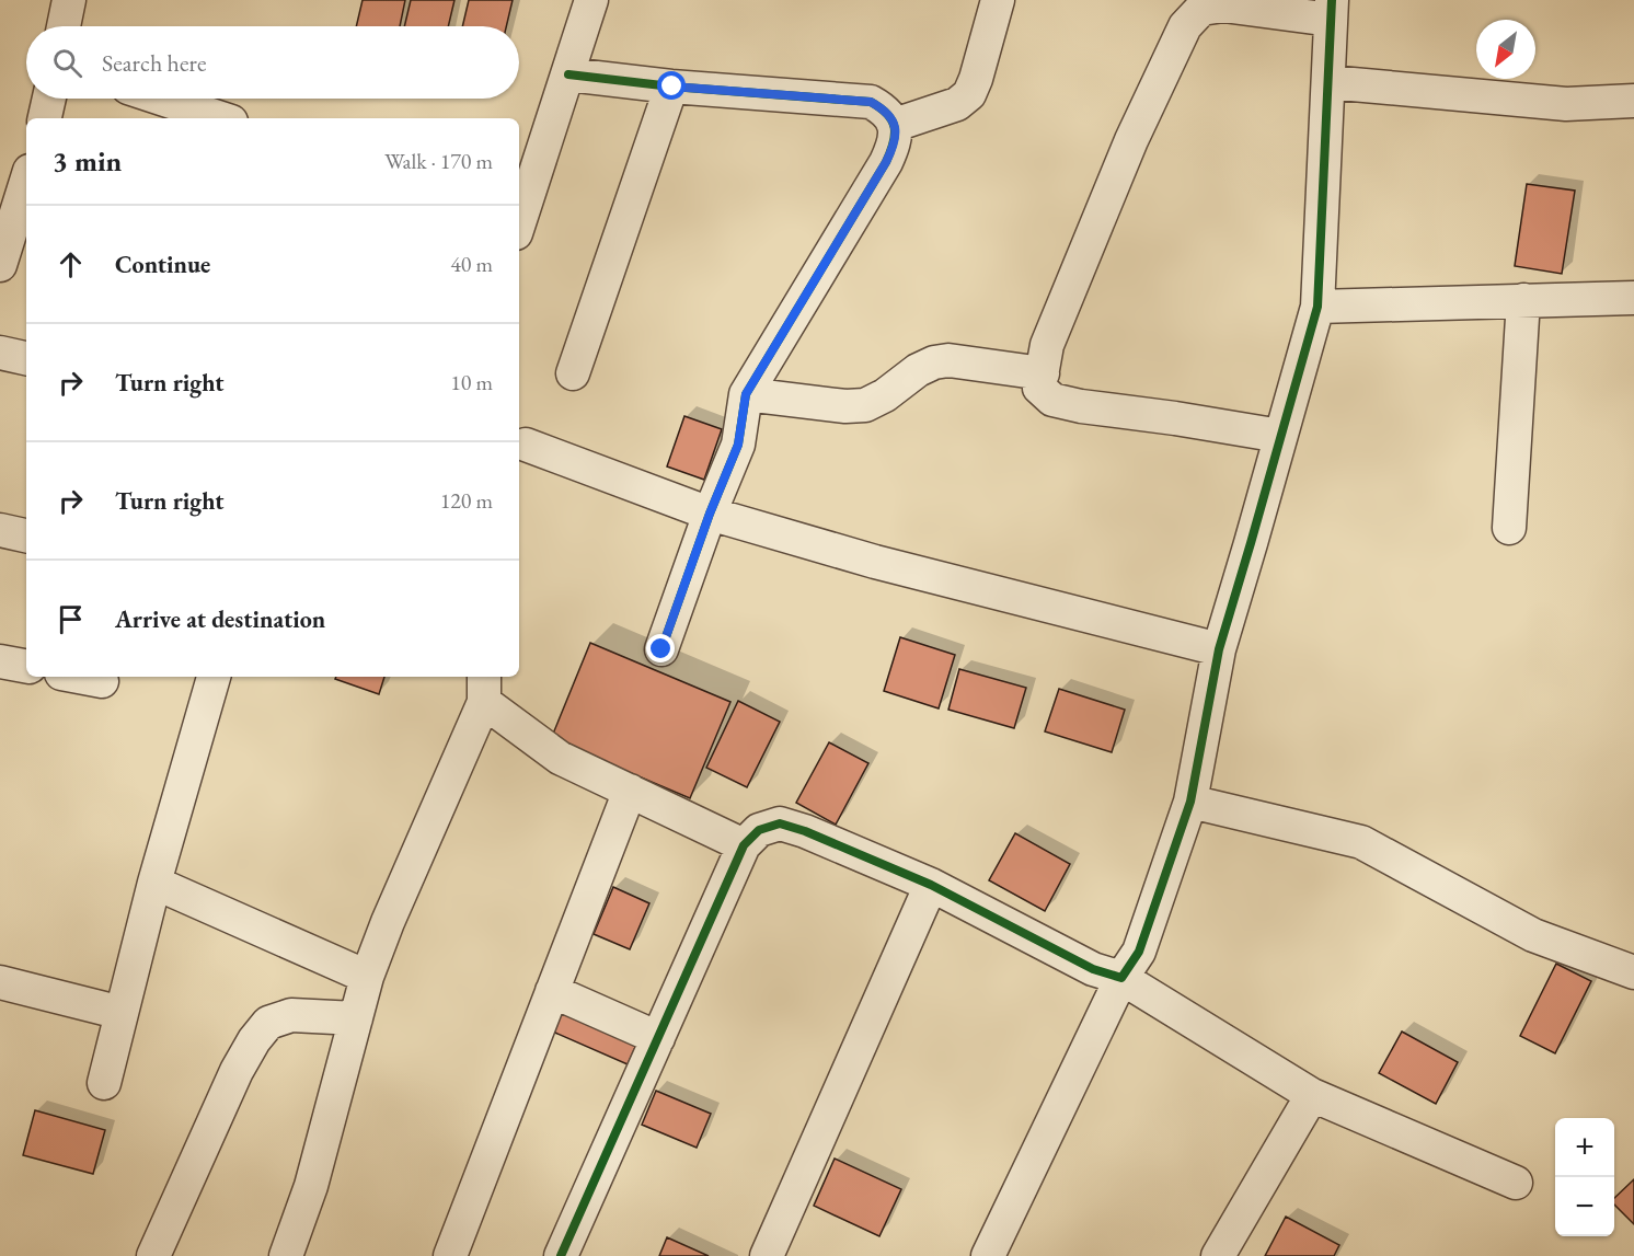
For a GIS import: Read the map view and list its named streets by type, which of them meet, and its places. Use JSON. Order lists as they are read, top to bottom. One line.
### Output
{"north":"bottom left","page":{"search":"Search here","heading":["3 min","Walk · 170 m"],"list":[["Continue","40 m"],["Turn right","10 m"],["Turn right","120 m"],"Arrive at destination"],"map_buttons":["+","−"]}}
